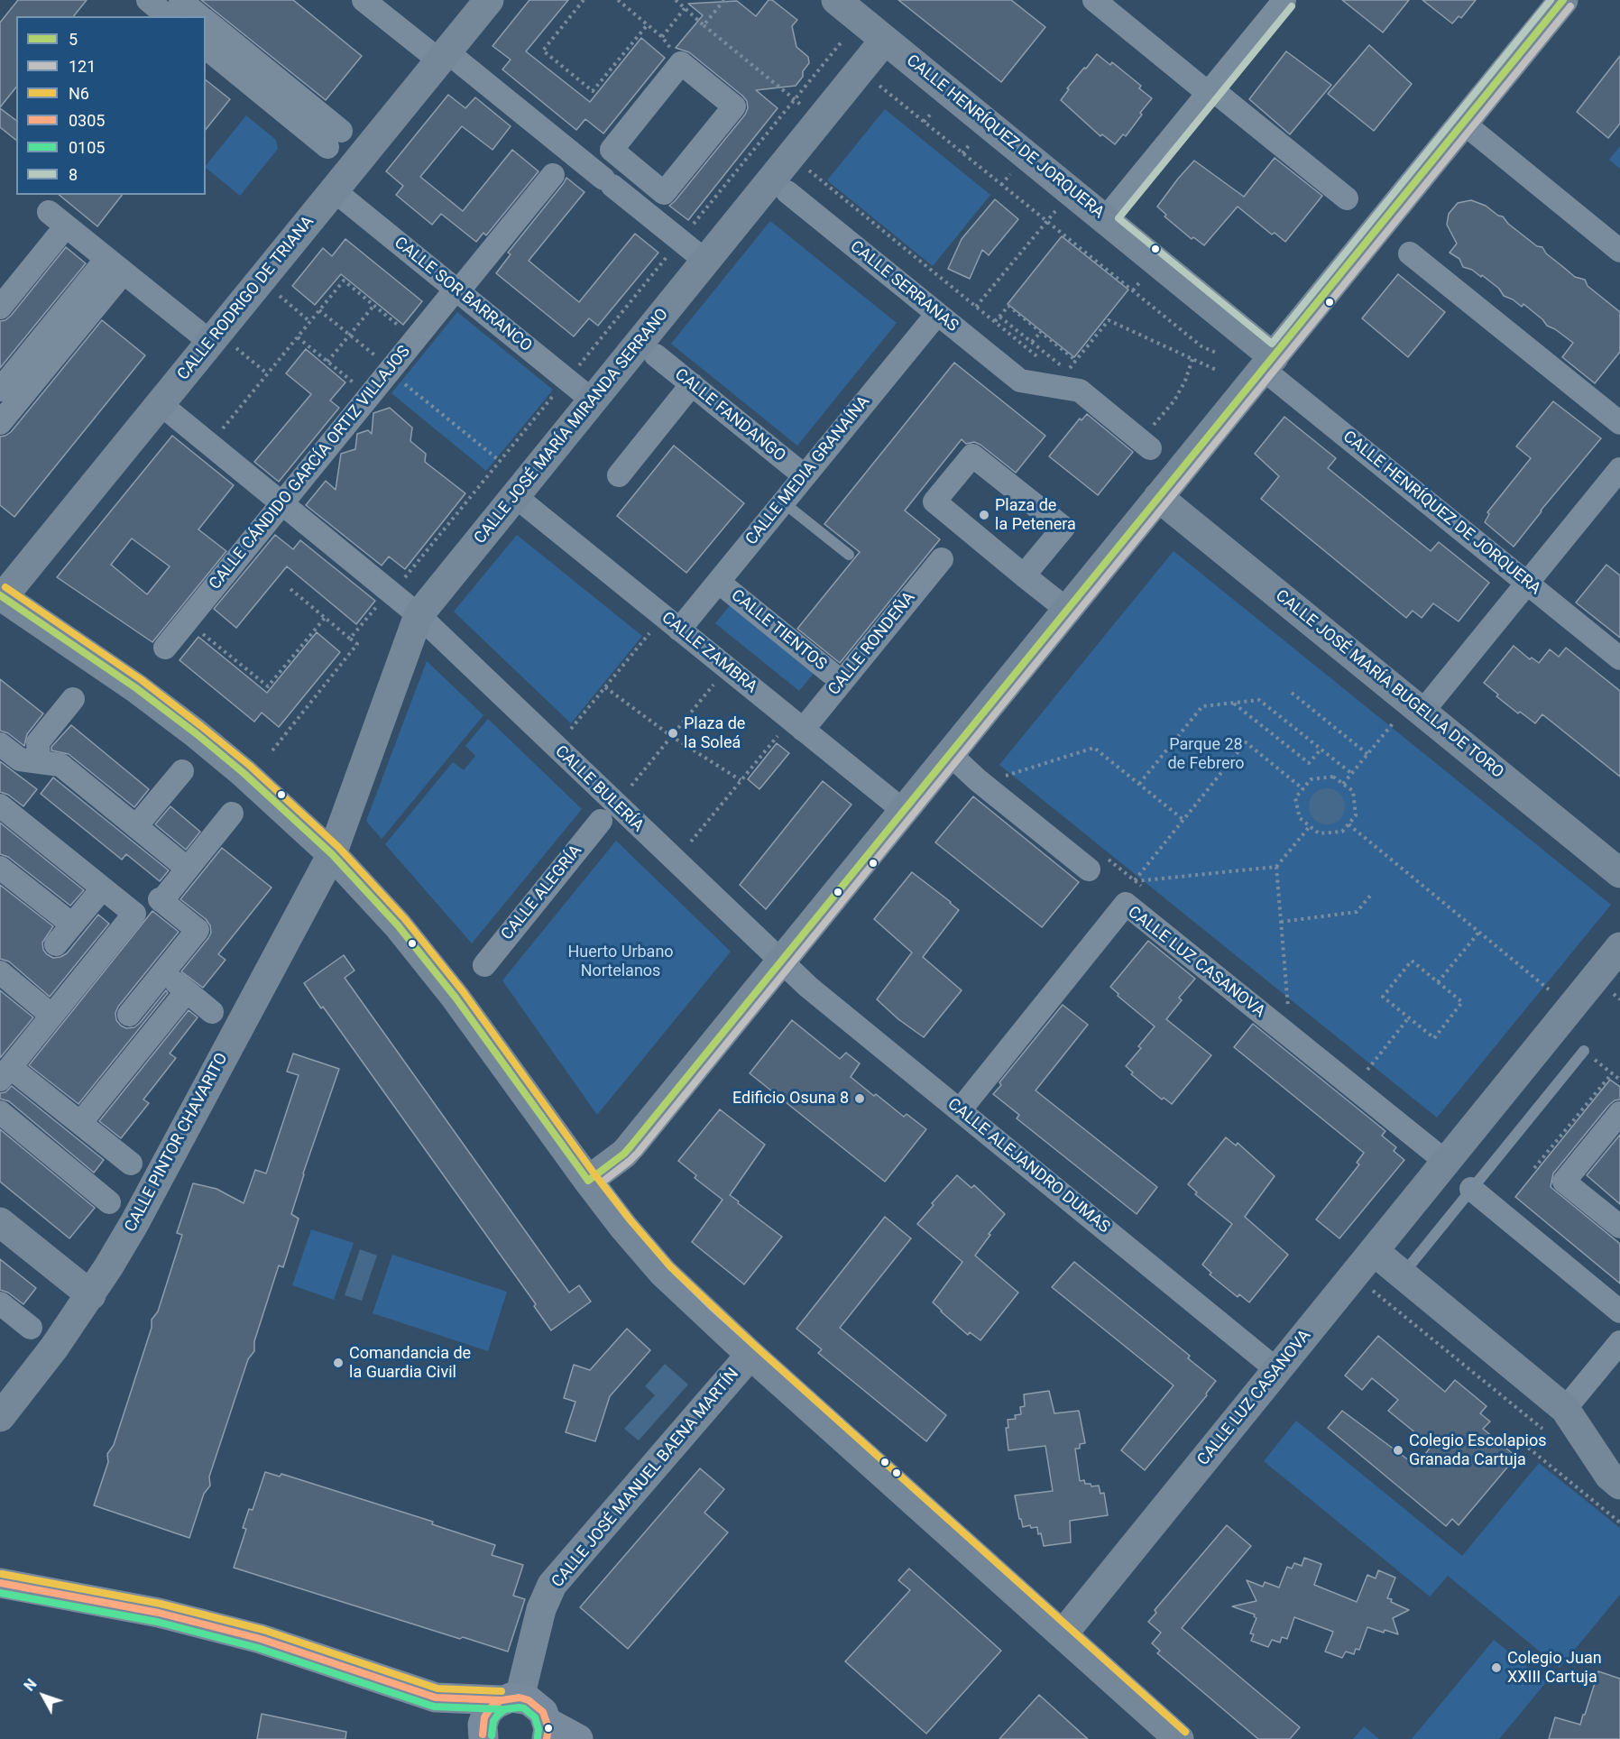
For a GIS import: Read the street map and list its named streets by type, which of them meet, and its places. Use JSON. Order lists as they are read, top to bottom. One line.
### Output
{"streets":{"street":["CALLE HENRÍQUEZ DE JORQUERA","CALLE SERRANAS","CALLE SOR BARRANCO","CALLE RODRIGO DE TRIANA","CALLE FANDANGO","CALLE JOSÉ MARÍA MIRANDA SERRANO","CALLE CÁNDIDO GARCÍA ORTIZ VILLAJOS","CALLE MEDIA GRANAÍNA","CALLE TIENTOS","CALLE RONDEÑA","CALLE ZAMBRA","CALLE JOSÉ MARÍA BUGELLA DE TORO","CALLE BULERÍA","CALLE ALEGRÍA","CALLE LUZ CASANOVA","CALLE PINTOR CHAVARITO","CALLE ALEJANDRO DUMAS","CALLE JOSÉ MANUEL BAENA MARTÍN"]},"crossings":[["CALLE HENRÍQUEZ DE JORQUERA","CALLE JOSÉ MARÍA MIRANDA SERRANO"],["CALLE SERRANAS","CALLE MEDIA GRANAÍNA"],["CALLE SOR BARRANCO","CALLE RODRIGO DE TRIANA"],["CALLE SOR BARRANCO","CALLE JOSÉ MARÍA MIRANDA SERRANO"],["CALLE SOR BARRANCO","CALLE CÁNDIDO GARCÍA ORTIZ VILLAJOS"],["CALLE RODRIGO DE TRIANA","CALLE BULERÍA"],["CALLE FANDANGO","CALLE MEDIA GRANAÍNA"],["CALLE JOSÉ MARÍA MIRANDA SERRANO","CALLE ZAMBRA"],["CALLE JOSÉ MARÍA MIRANDA SERRANO","CALLE BULERÍA"],["CALLE JOSÉ MARÍA MIRANDA SERRANO","CALLE PINTOR CHAVARITO"],["CALLE CÁNDIDO GARCÍA ORTIZ VILLAJOS","CALLE BULERÍA"],["CALLE MEDIA GRANAÍNA","CALLE ZAMBRA"],["CALLE RONDEÑA","CALLE ZAMBRA"],["CALLE BULERÍA","CALLE ALEJANDRO DUMAS"],["CALLE LUZ CASANOVA","CALLE ALEJANDRO DUMAS"]],"parks":["Parque 28 de Febrero","Huerto Urbano Nortelanos"],"places":["Plaza de la Petenera","Plaza de la Soleá","Edificio Osuna 8","Comandancia de la Guardia Civil","Colegio Escolapios Granada Cartuja","Colegio Juan XXIII Cartuja"],"lines":["transit line 5","transit line 8","transit line 121","transit line N6","transit line 0305","transit line 0105"],"legend":["5","121","N6","0305","0105","8"],"north":"top left"}
